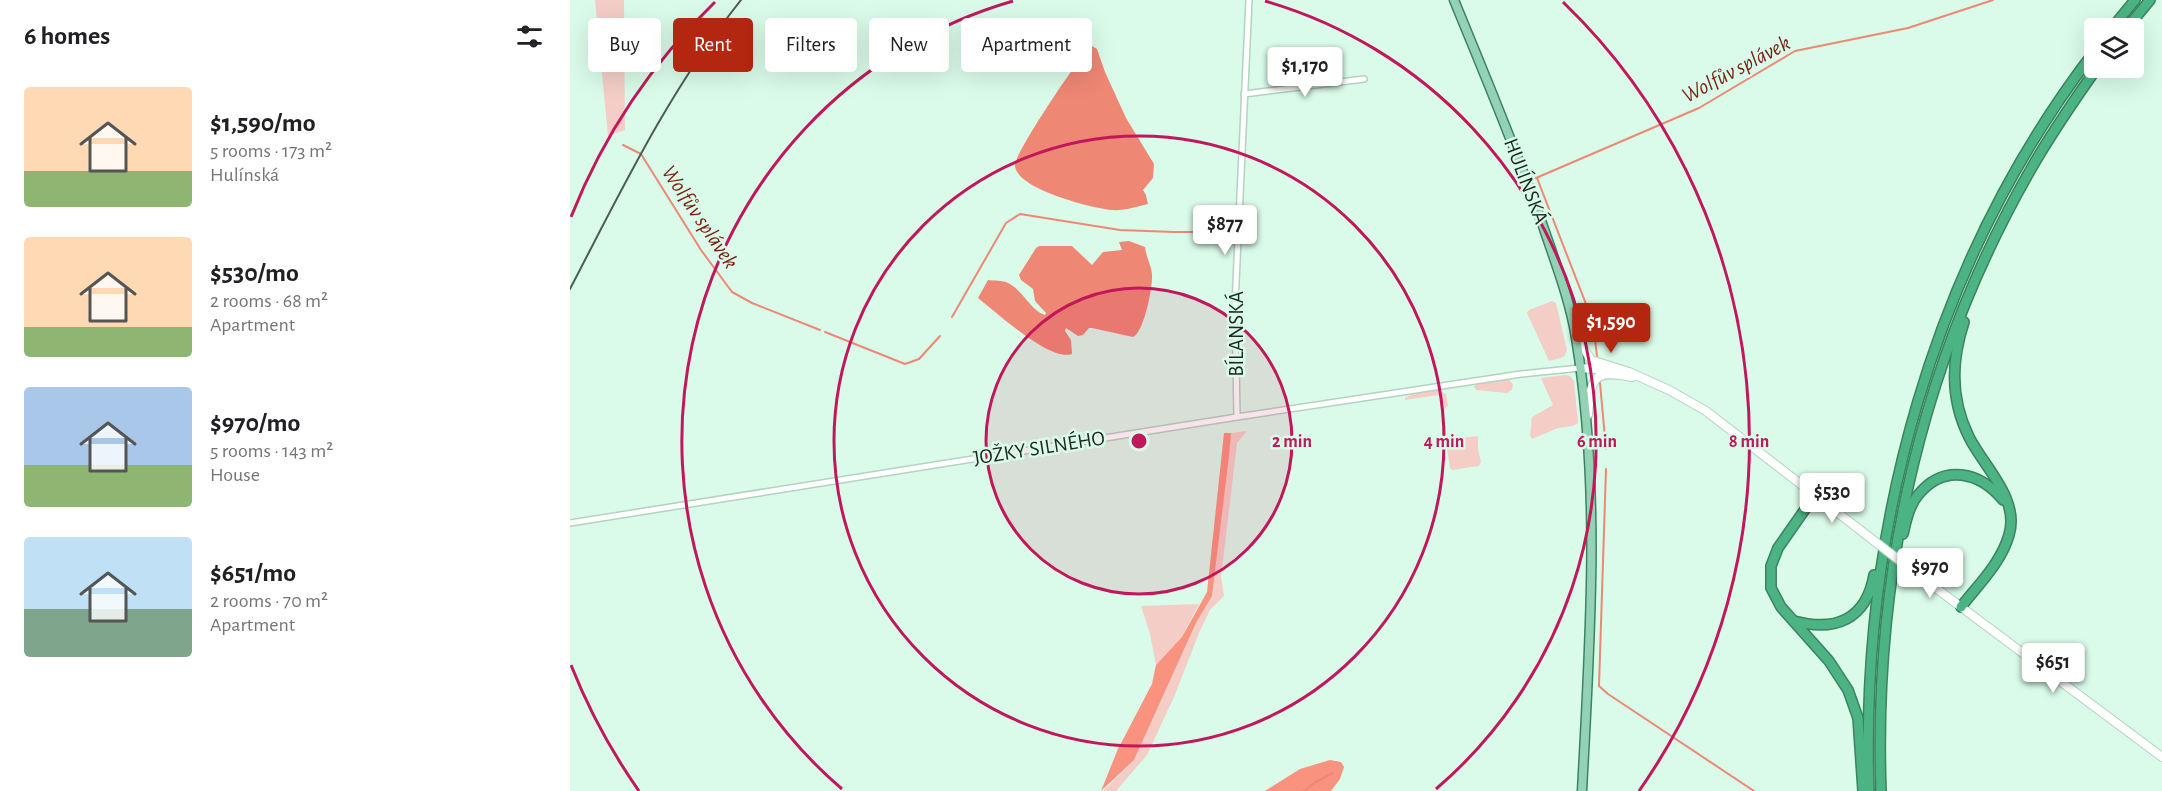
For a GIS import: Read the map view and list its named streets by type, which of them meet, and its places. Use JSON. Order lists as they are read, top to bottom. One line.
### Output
{"streets":{"main road":["HULÍNSKÁ"],"street":["BÍLANSKÁ","JOŽKY SILNÉHO"]},"crossings":[["HULÍNSKÁ","JOŽKY SILNÉHO"],["BÍLANSKÁ","JOŽKY SILNÉHO"]],"water":["Wolfův splávek"],"page":{"heading":"6 homes","chip":["Buy","Rent","Filters","New","Apartment"],"price":["$1,170","$877","$1,590","$530","$970","$651"],"list":[{"name":"$1,590/mo","note":"5 rooms · 173 m² · Hulínská"},{"name":"$530/mo","note":"2 rooms · 68 m² · Apartment"},{"name":"$970/mo","note":"5 rooms · 143 m² · House"},{"name":"$651/mo","note":"2 rooms · 70 m² · Apartment"}]},"rings":["2 min","4 min","6 min","8 min"]}
